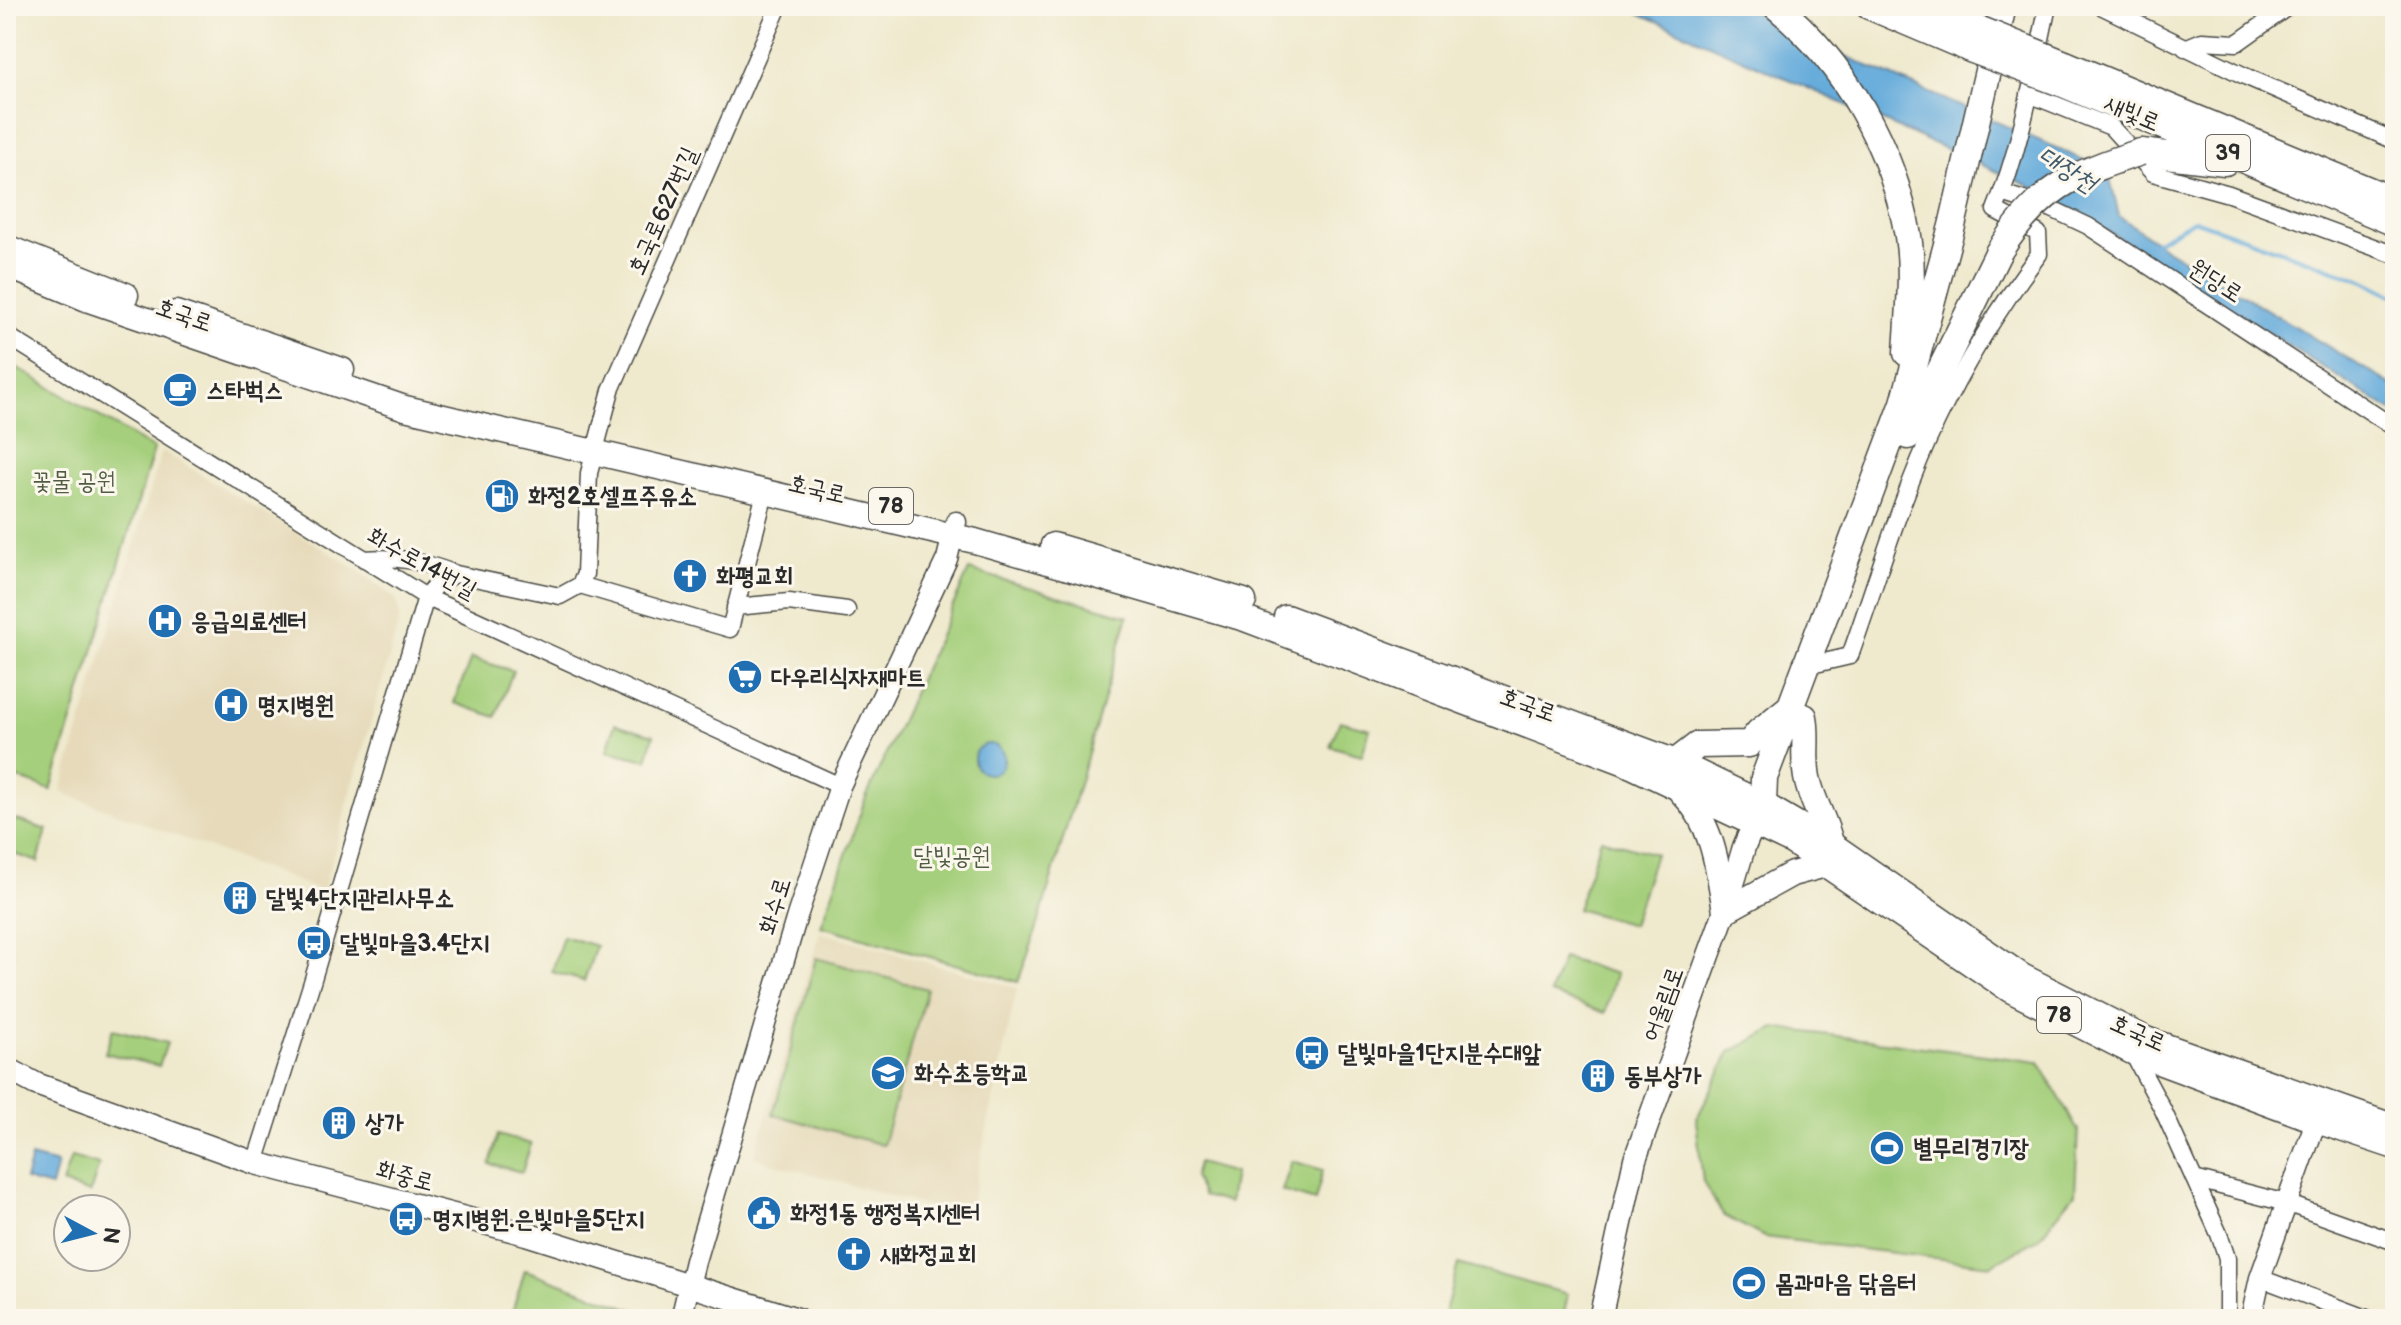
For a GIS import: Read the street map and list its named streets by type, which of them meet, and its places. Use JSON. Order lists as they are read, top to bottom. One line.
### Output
{"streets":{"highway":["새빛로","39"],"main road":["호국로","78","어울림로","화중로"],"street":["호국로627번길","원당로","화수로14번길","화수로"]},"crossings":[["호국로627번길","호국로"],["호국로","화수로"],["호국로","어울림로"],["화수로14번길","화수로"],["화수로","화중로"]],"water":["대장천"],"parks":["꽃물 공원","달빛공원"],"places":{"cafe":["스타벅스"],"fuel station":["화정2호셀프주유소"],"church":["화평교회","새화정교회"],"hospital":["응급의료센터","명지병원"],"supermarket":["다우리식자재마트"],"building":["달빛4단지관리사무소","동부상가","상가"],"bus stop":["달빛마을3.4단지","달빛마을1단지분수대앞","명지병원.은빛마을5단지"],"school or university":["화수초등학교"],"sports":["별무리경기장","몸과마음 닦음터"],"public building":["화정1동 행정복지센터"]},"north":"right"}
